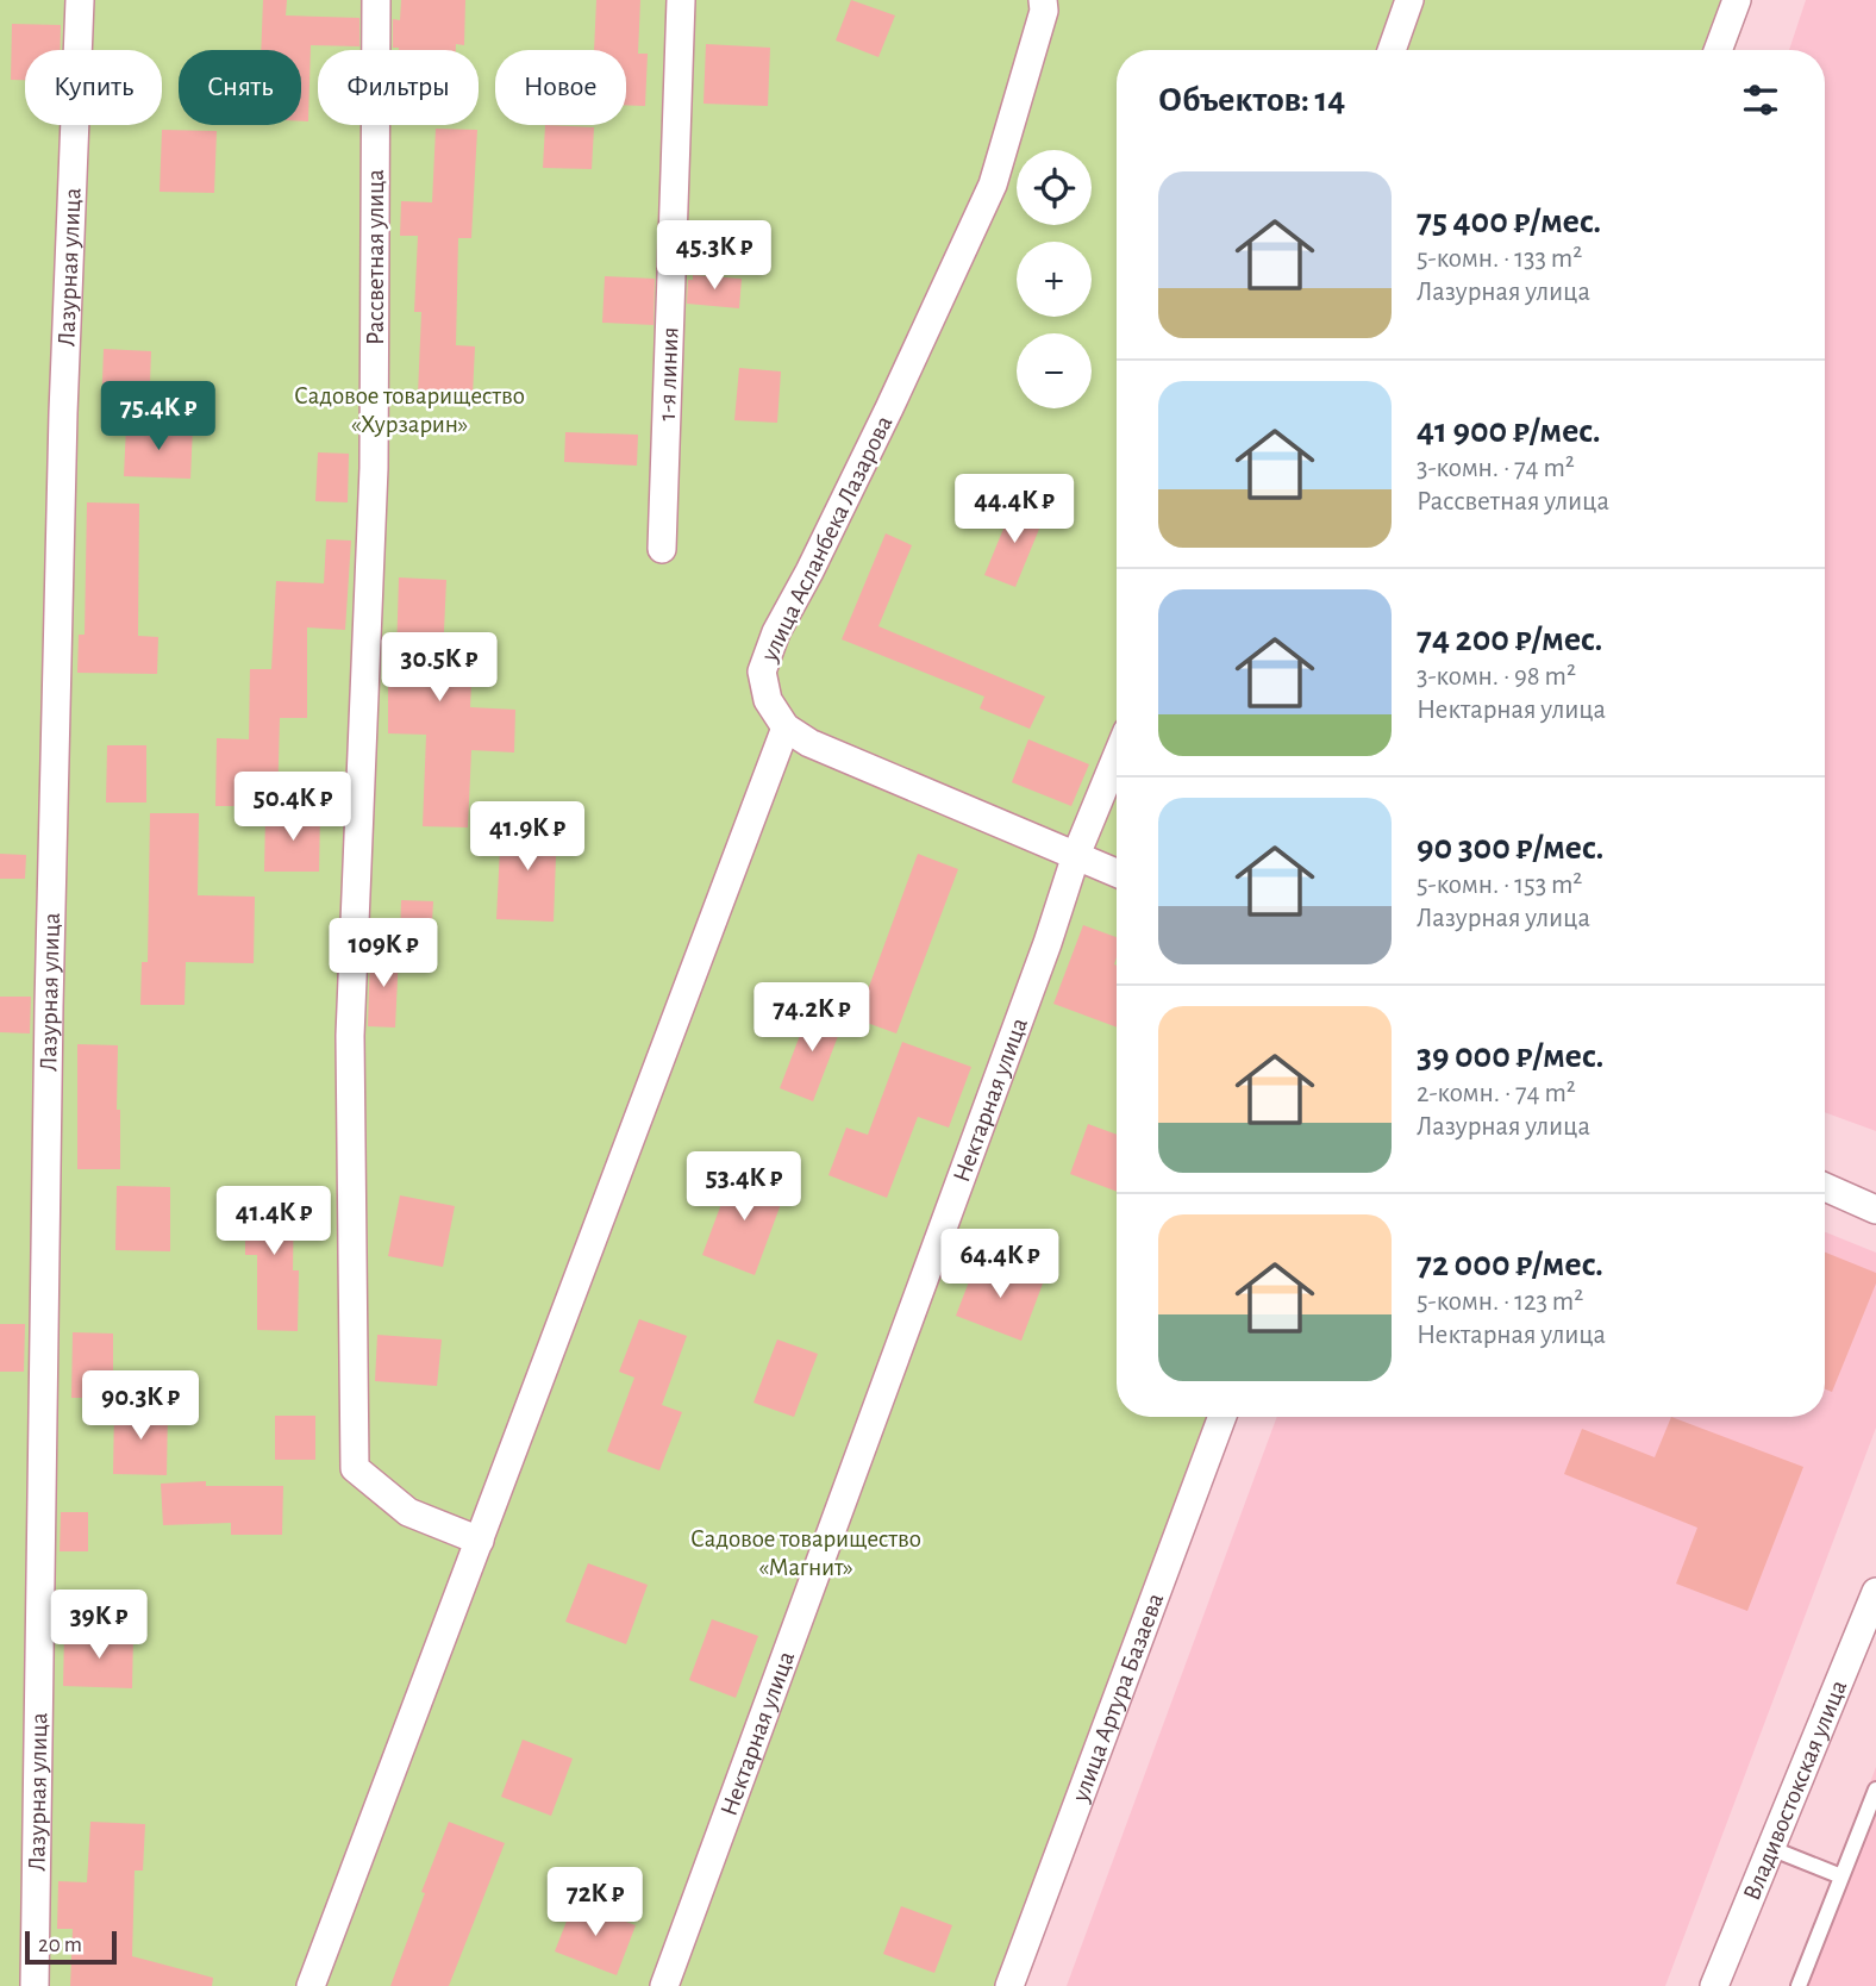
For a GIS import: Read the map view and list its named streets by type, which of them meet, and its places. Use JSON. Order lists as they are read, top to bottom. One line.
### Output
{"streets":{"street":["Рассветная улица","Лазурная улица","1-я линия","улица Асланбека Лазарова","Нектарная улица","улица Артура Базаева","Владивостокская улица"]},"parks":["Садовое товарищество «Хурзарин»","Садовое товарищество «Магнит»"],"scale_bar":"20 m","page":{"chip":["Купить","Снять","Фильтры","Новое"],"heading":"Объектов: 14","map_buttons":["+","−"],"list":[{"name":"75 400 ₽/мес.","note":"5-комн. · 133 m² · Лазурная улица"},{"name":"41 900 ₽/мес.","note":"3-комн. · 74 m² · Рассветная улица"},{"name":"74 200 ₽/мес.","note":"3-комн. · 98 m² · Нектарная улица"},{"name":"90 300 ₽/мес.","note":"5-комн. · 153 m² · Лазурная улица"},{"name":"39 000 ₽/мес.","note":"2-комн. · 74 m² · Лазурная улица"},{"name":"72 000 ₽/мес.","note":"5-комн. · 123 m² · Нектарная улица"}],"price":["45.3K ₽","75.4K ₽","44.4K ₽","30.5K ₽","50.4K ₽","41.9K ₽","109K ₽","74.2K ₽","53.4K ₽","41.4K ₽","64.4K ₽","90.3K ₽","39K ₽","72K ₽"],"scale":"20 m"}}
